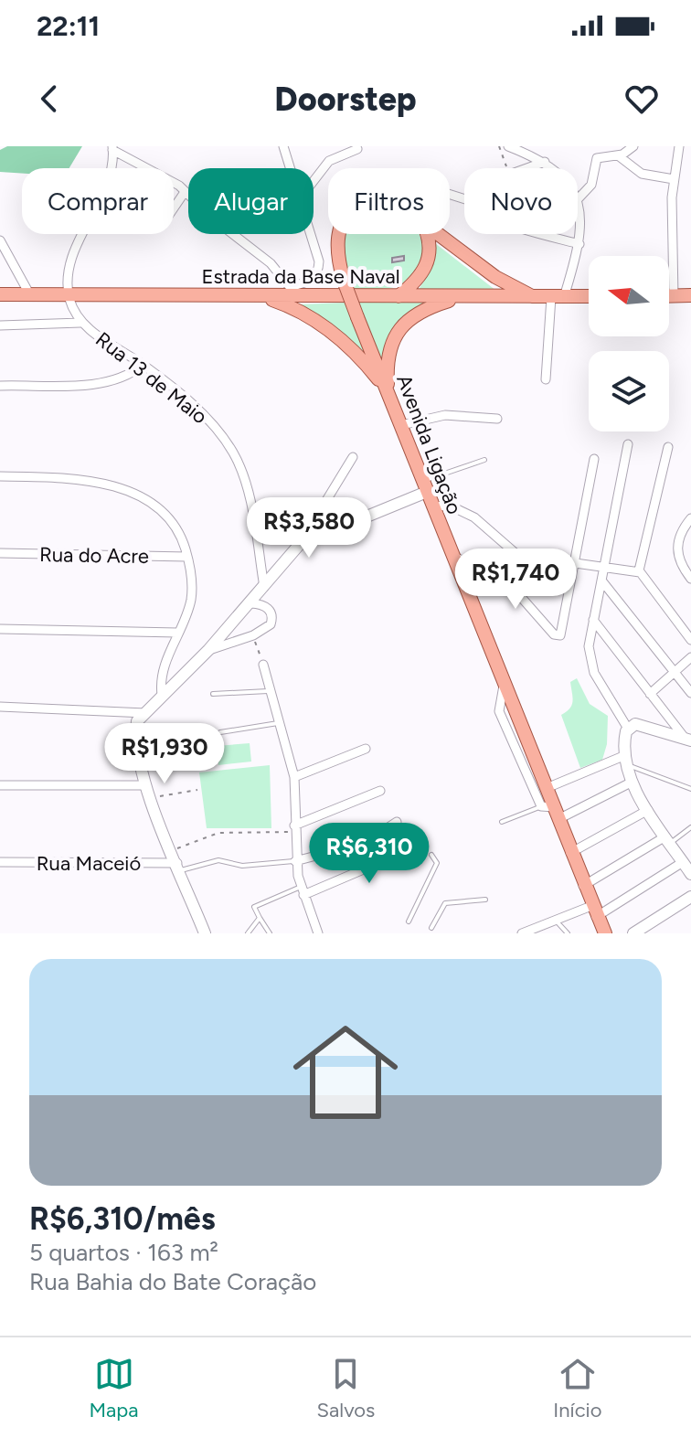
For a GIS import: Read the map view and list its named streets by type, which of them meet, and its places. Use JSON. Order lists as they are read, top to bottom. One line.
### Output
{"streets":{"main road":["Estrada da Base Naval","Avenida Ligação"],"street":["Rua 13 de Maio","Rua do Acre","Rua Maceió"]},"crossings":[["Estrada da Base Naval","Rua 13 de Maio"],["Estrada da Base Naval","Avenida Ligação"]],"north":"left","page":{"status":"22:11","header":"Doorstep","chip":["Comprar","Alugar","Filtros","Novo"],"price":["R$3,580","R$1,740","R$1,930","R$6,310"],"list":[{"name":"R$6,310/mês","note":"5 quartos · 163 m² · Rua Bahia do Bate Coração"}],"tabs":["Mapa","Salvos","Início"]}}
